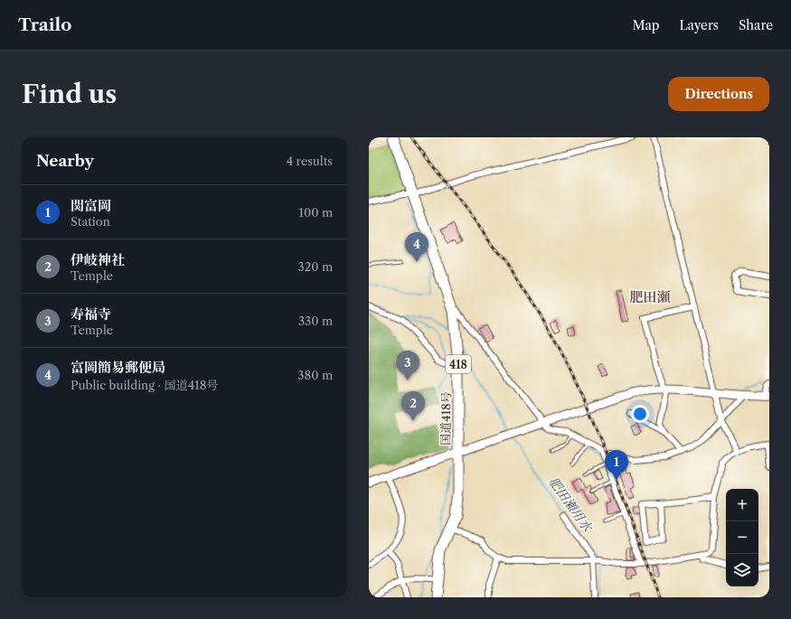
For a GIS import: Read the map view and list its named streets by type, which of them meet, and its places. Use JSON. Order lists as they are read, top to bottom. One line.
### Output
{"streets":{"highway":["418","国道418号"]},"districts":["肥田瀬"],"water":["肥田瀬用水"],"page":{"header":"Trailo","nav":["Map","Layers","Share"],"buttons":"Directions","title":"Find us","heading":["Nearby","4 results"],"list":[{"mark":"1","name":"関富岡","note":"Station","value":"100 m"},{"mark":"2","name":"伊岐神社","note":"Temple","value":"320 m"},{"mark":"3","name":"寿福寺","note":"Temple","value":"330 m"},{"mark":"4","name":"富岡簡易郵便局","note":"Public building · 国道418号","value":"380 m"}],"pins":["4","3","2","1"],"map_buttons":["+","−"]}}
